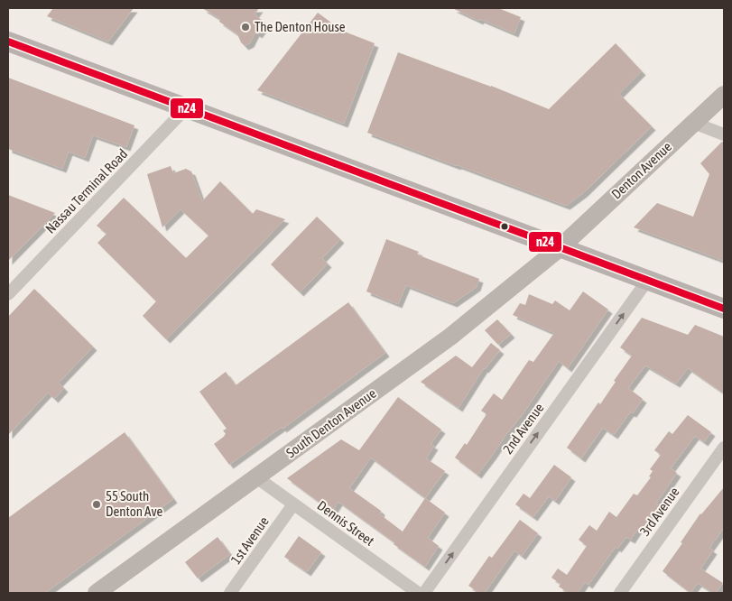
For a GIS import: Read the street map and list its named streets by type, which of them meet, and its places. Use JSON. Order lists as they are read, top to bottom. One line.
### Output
{"streets":{"street":["Denton Avenue","Nassau Terminal Road","South Denton Avenue","2nd Avenue","3rd Avenue","Dennis Street","1st Avenue"]},"crossings":[["Denton Avenue","South Denton Avenue"],["South Denton Avenue","Dennis Street"],["Dennis Street","1st Avenue"]],"one_way":["2nd Avenue"],"places":["The Denton House","55 South Denton Ave"],"lines":["transit line n24"]}
